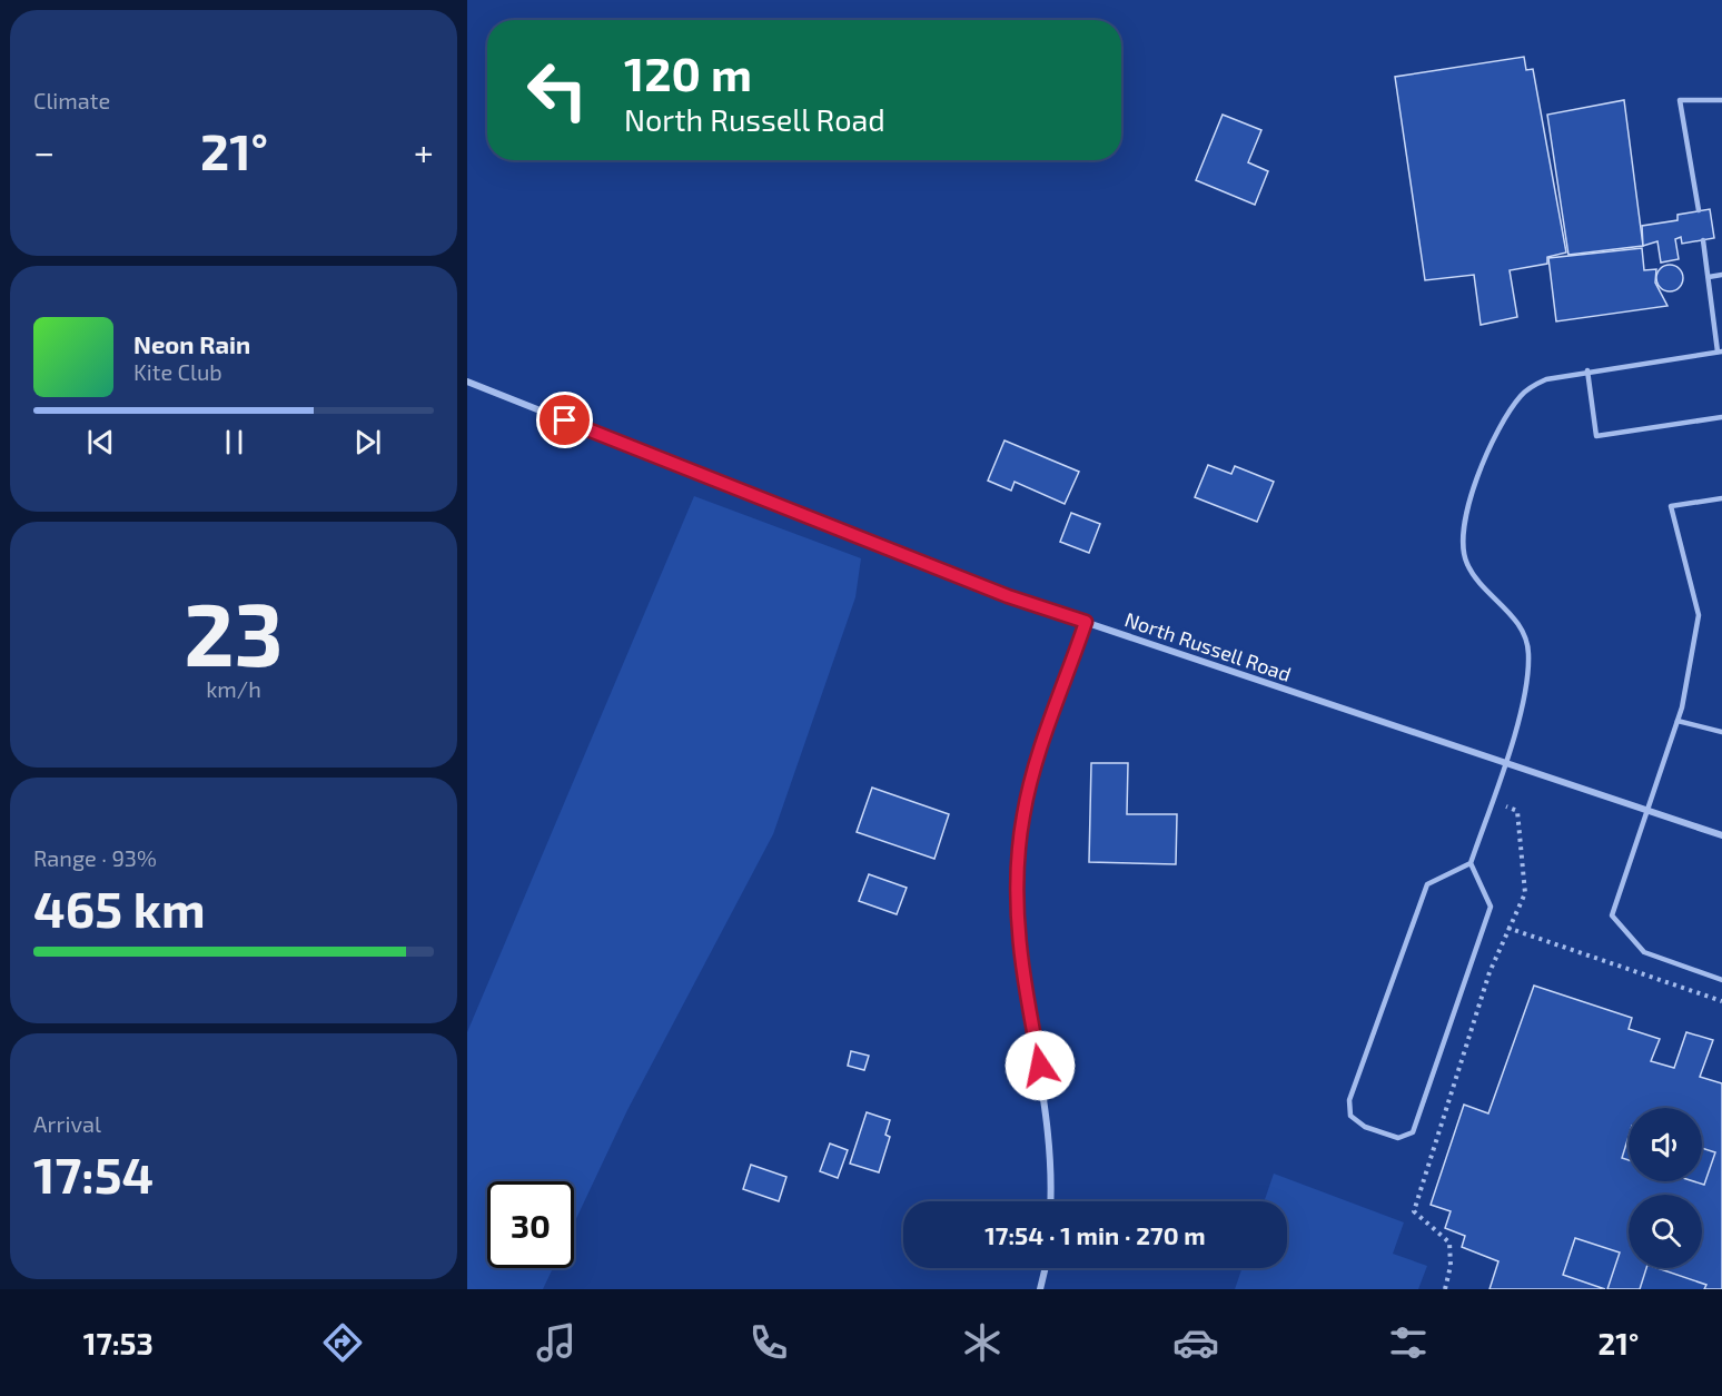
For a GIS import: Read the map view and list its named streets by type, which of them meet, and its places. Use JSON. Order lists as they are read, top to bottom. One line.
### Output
{"streets":{"street":["North Russell Road"]},"page":{"tile":["Climate",["23","km/h"],["Range · 93%","465 km"],["Arrival","17:54"]],"turn":["120 m","North Russell Road"],"heat":["−","21°","+"],"song":["Neon Rain","Kite Club"],"limit":"30","trip":"17:54 · 1 min · 270 m","tabs":["17:53","21°"]}}
